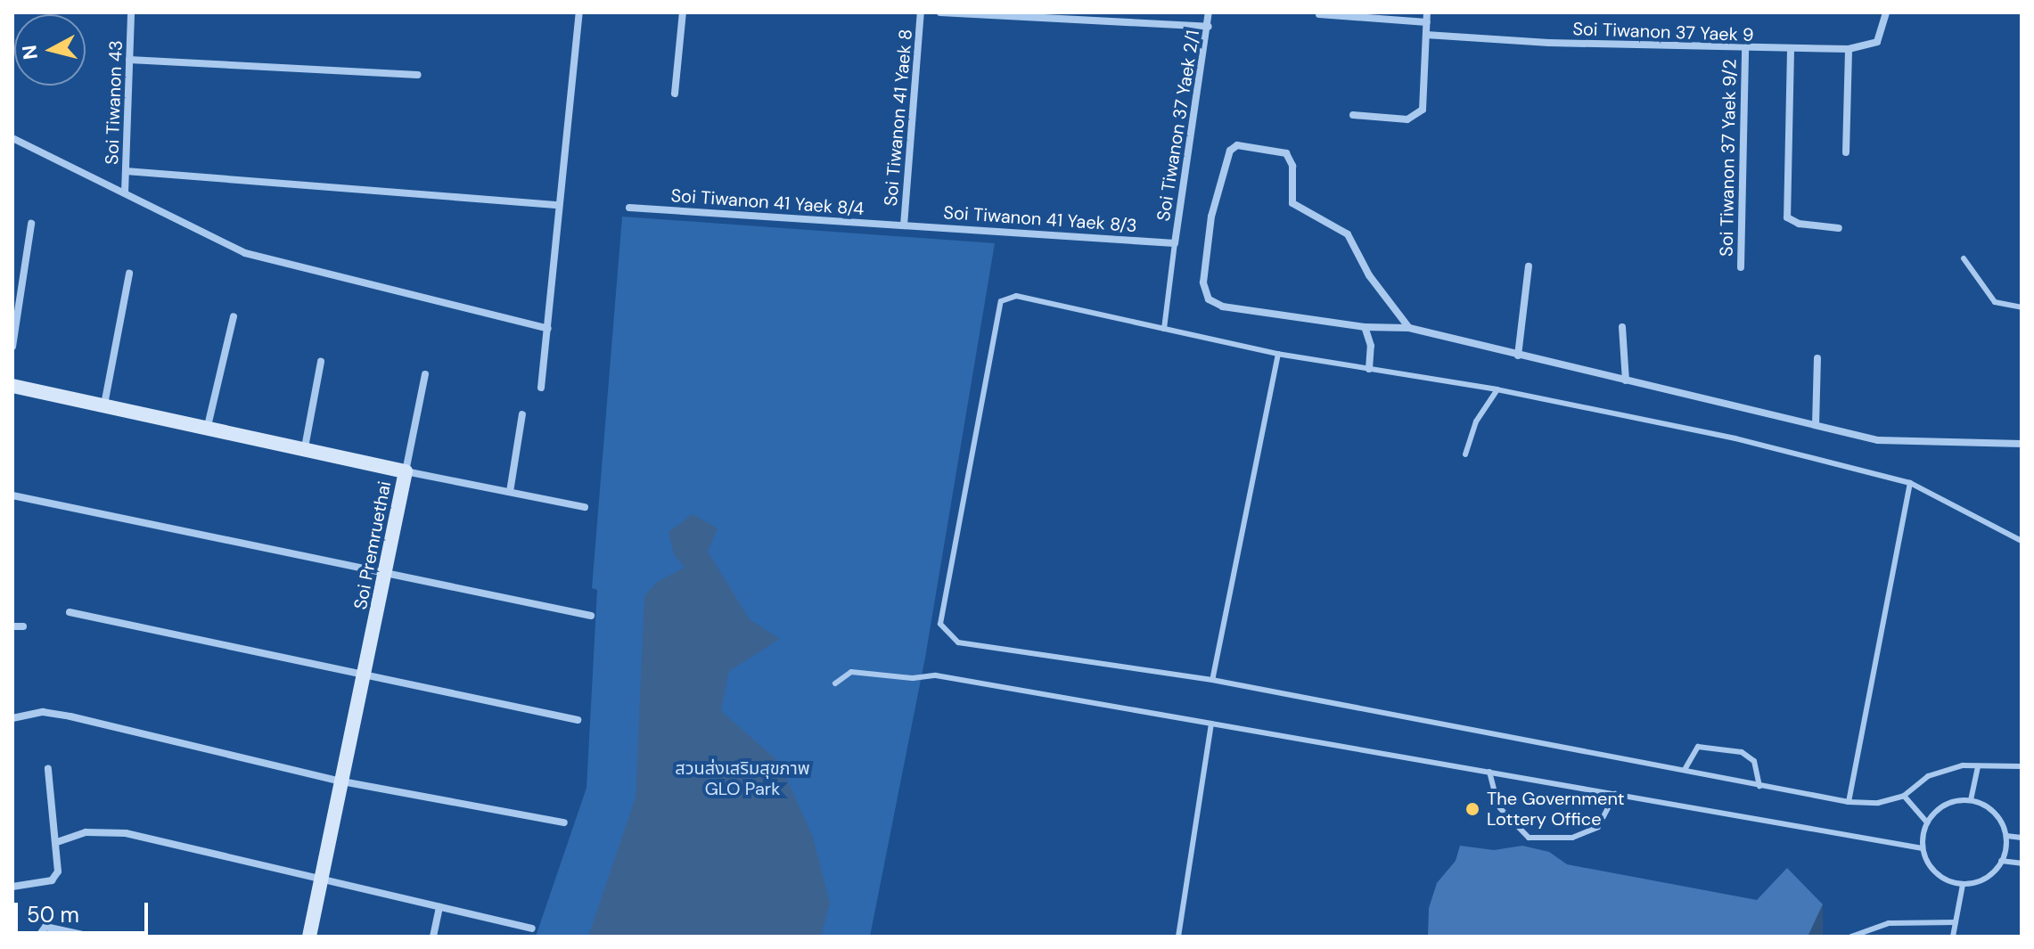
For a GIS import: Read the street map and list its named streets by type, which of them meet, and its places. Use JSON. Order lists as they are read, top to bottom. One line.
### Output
{"streets":{"street":["Soi Tiwanon 37 Yaek 9","Soi Tiwanon 43","Soi Tiwanon 41 Yaek 8","Soi Tiwanon 37 Yaek 2/1","Soi Tiwanon 37 Yaek 9/2","Soi Tiwanon 41 Yaek 8/4","Soi Tiwanon 41 Yaek 8/3","Soi Premruethai"]},"crossings":[["Soi Tiwanon 37 Yaek 9","Soi Tiwanon 37 Yaek 9/2"],["Soi Tiwanon 41 Yaek 8","Soi Tiwanon 41 Yaek 8/4"],["Soi Tiwanon 41 Yaek 8","Soi Tiwanon 41 Yaek 8/3"],["Soi Tiwanon 37 Yaek 2/1","Soi Tiwanon 41 Yaek 8/3"],["Soi Tiwanon 41 Yaek 8/4","Soi Tiwanon 41 Yaek 8/3"]],"parks":["สวนส่งเสริมสุขภาพ GLO Park"],"places":["The Government Lottery Office"],"scale_bar":"50 m","north":"left"}
